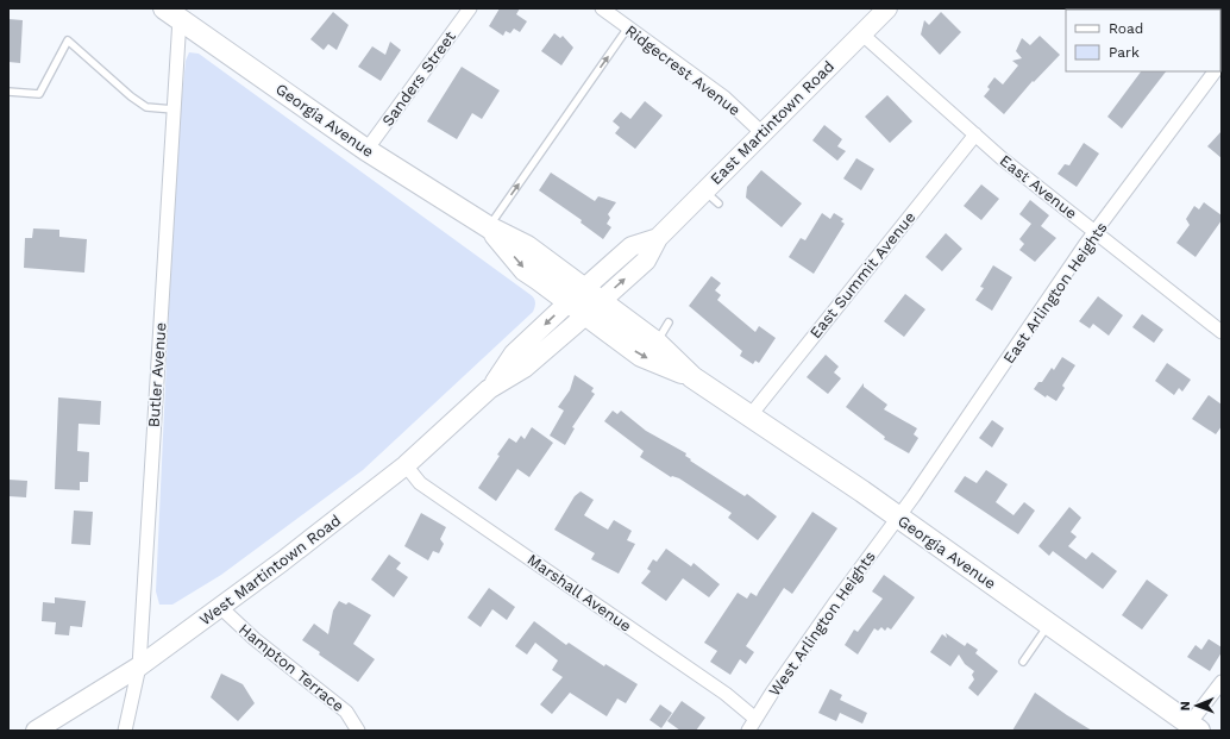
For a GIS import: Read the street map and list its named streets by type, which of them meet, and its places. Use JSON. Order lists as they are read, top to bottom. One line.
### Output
{"streets":{"main road":["Georgia Avenue","East Martintown Road","West Martintown Road"],"street":["Ridgecrest Avenue","Sanders Street","East Avenue","East Summit Avenue","East Arlington Heights","Butler Avenue","Marshall Avenue","West Arlington Heights","Hampton Terrace"]},"crossings":[["Ridgecrest Avenue","East Martintown Road"],["Sanders Street","Georgia Avenue"],["Georgia Avenue","East Martintown Road"],["Georgia Avenue","East Summit Avenue"],["Georgia Avenue","East Arlington Heights"],["Georgia Avenue","Butler Avenue"],["Georgia Avenue","West Martintown Road"],["Georgia Avenue","West Arlington Heights"],["East Martintown Road","East Avenue"],["East Martintown Road","West Martintown Road"],["East Avenue","East Summit Avenue"],["East Avenue","East Arlington Heights"],["East Arlington Heights","West Arlington Heights"],["Butler Avenue","West Martintown Road"],["West Martintown Road","Marshall Avenue"],["West Martintown Road","Hampton Terrace"],["Marshall Avenue","West Arlington Heights"]],"legend":["Road","Park"],"north":"left"}
